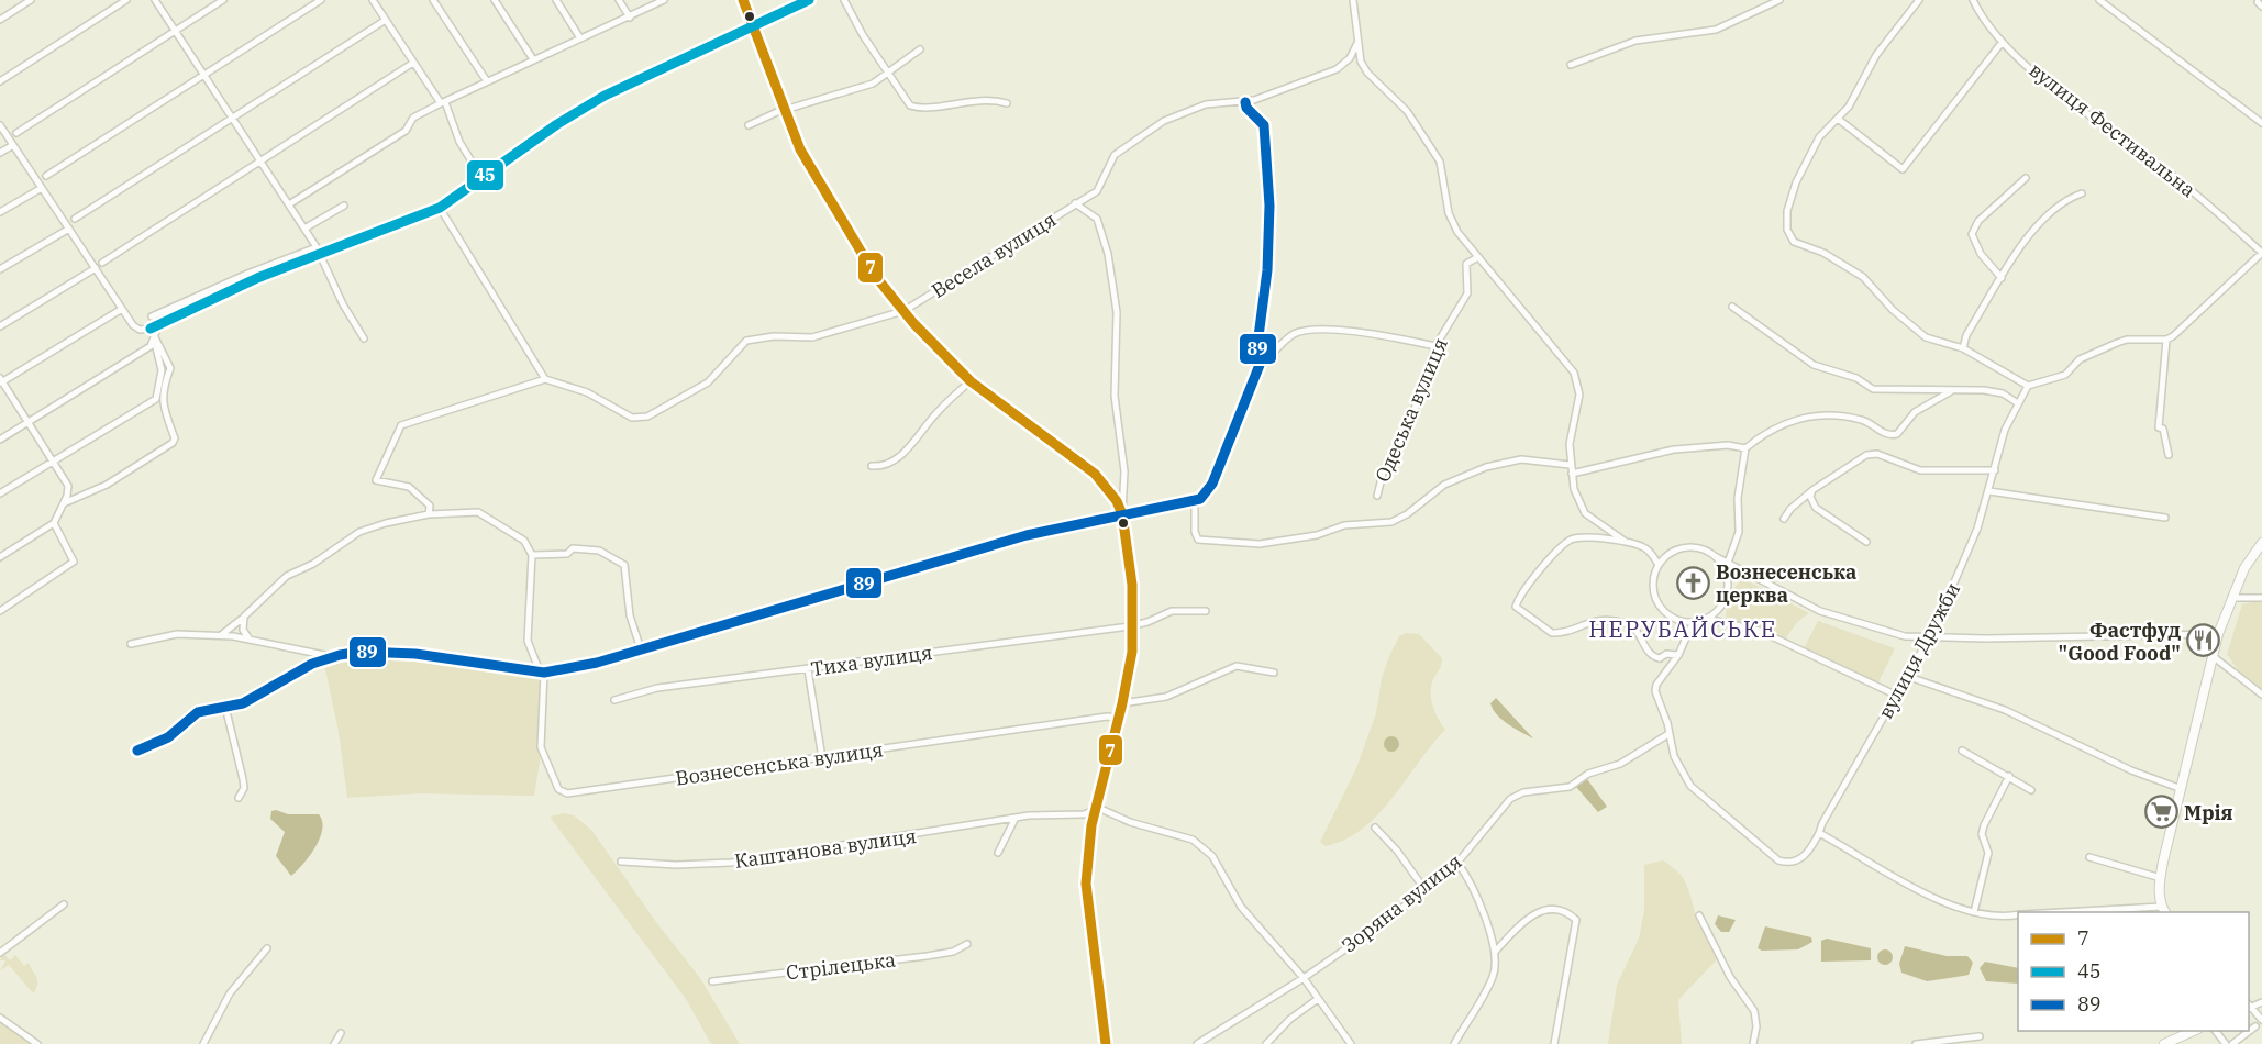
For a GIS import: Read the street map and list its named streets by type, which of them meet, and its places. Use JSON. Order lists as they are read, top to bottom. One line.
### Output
{"streets":{"street":["вулиця Фестивальна","Весела вулиця","Одеська вулиця","вулиця Дружби","Тиха вулиця","Вознесенська вулиця","Каштанова вулиця","Зоряна вулиця","Стрілецька"]},"crossings":[["вулиця Дружби","Зоряна вулиця"]],"districts":["НЕРУБАЙСЬКЕ"],"places":{"church":["Вознесенська церква"],"restaurant":["Фастфуд \"Good Food\""],"supermarket":["Мрія"]},"lines":["transit line 7","transit line 45","transit line 89"],"legend":["7","45","89"]}
